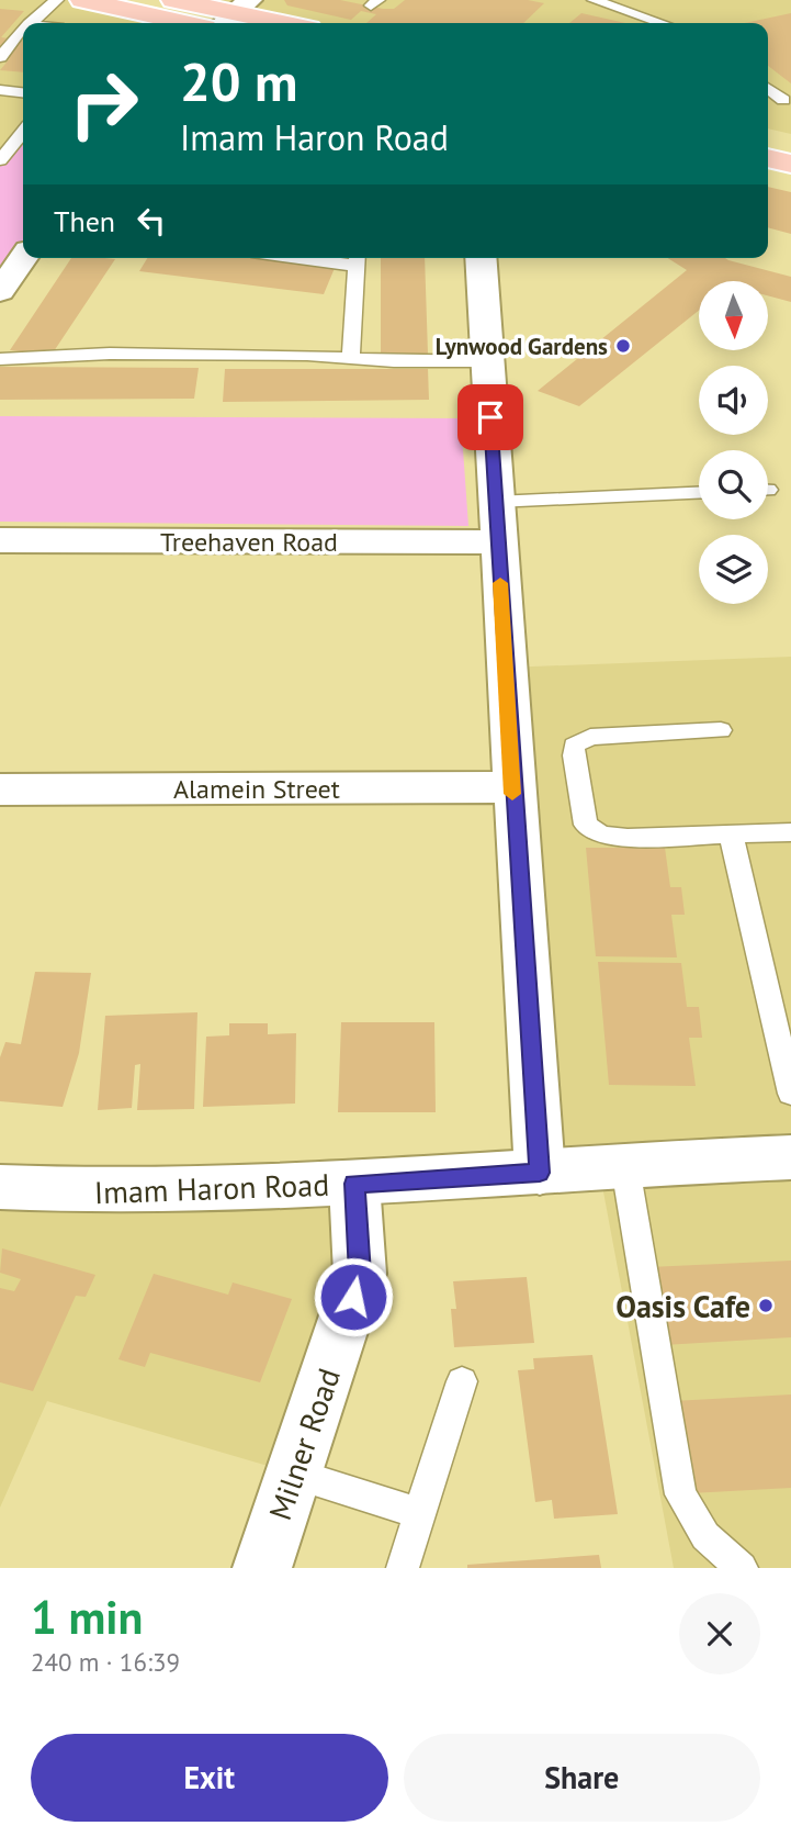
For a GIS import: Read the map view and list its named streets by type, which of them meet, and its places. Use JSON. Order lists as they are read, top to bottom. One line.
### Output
{"streets":{"street":["Treehaven Road","Alamein Street","Imam Haron Road","Milner Road"]},"crossings":[["Imam Haron Road","Milner Road"]],"places":["Lynwood Gardens","Oasis Cafe"],"north":"bottom","page":{"turn":["20 m","Imam Haron Road"],"then":"Then","heading":["1 min","240 m · 16:39"],"buttons":["Exit","Share"]}}
